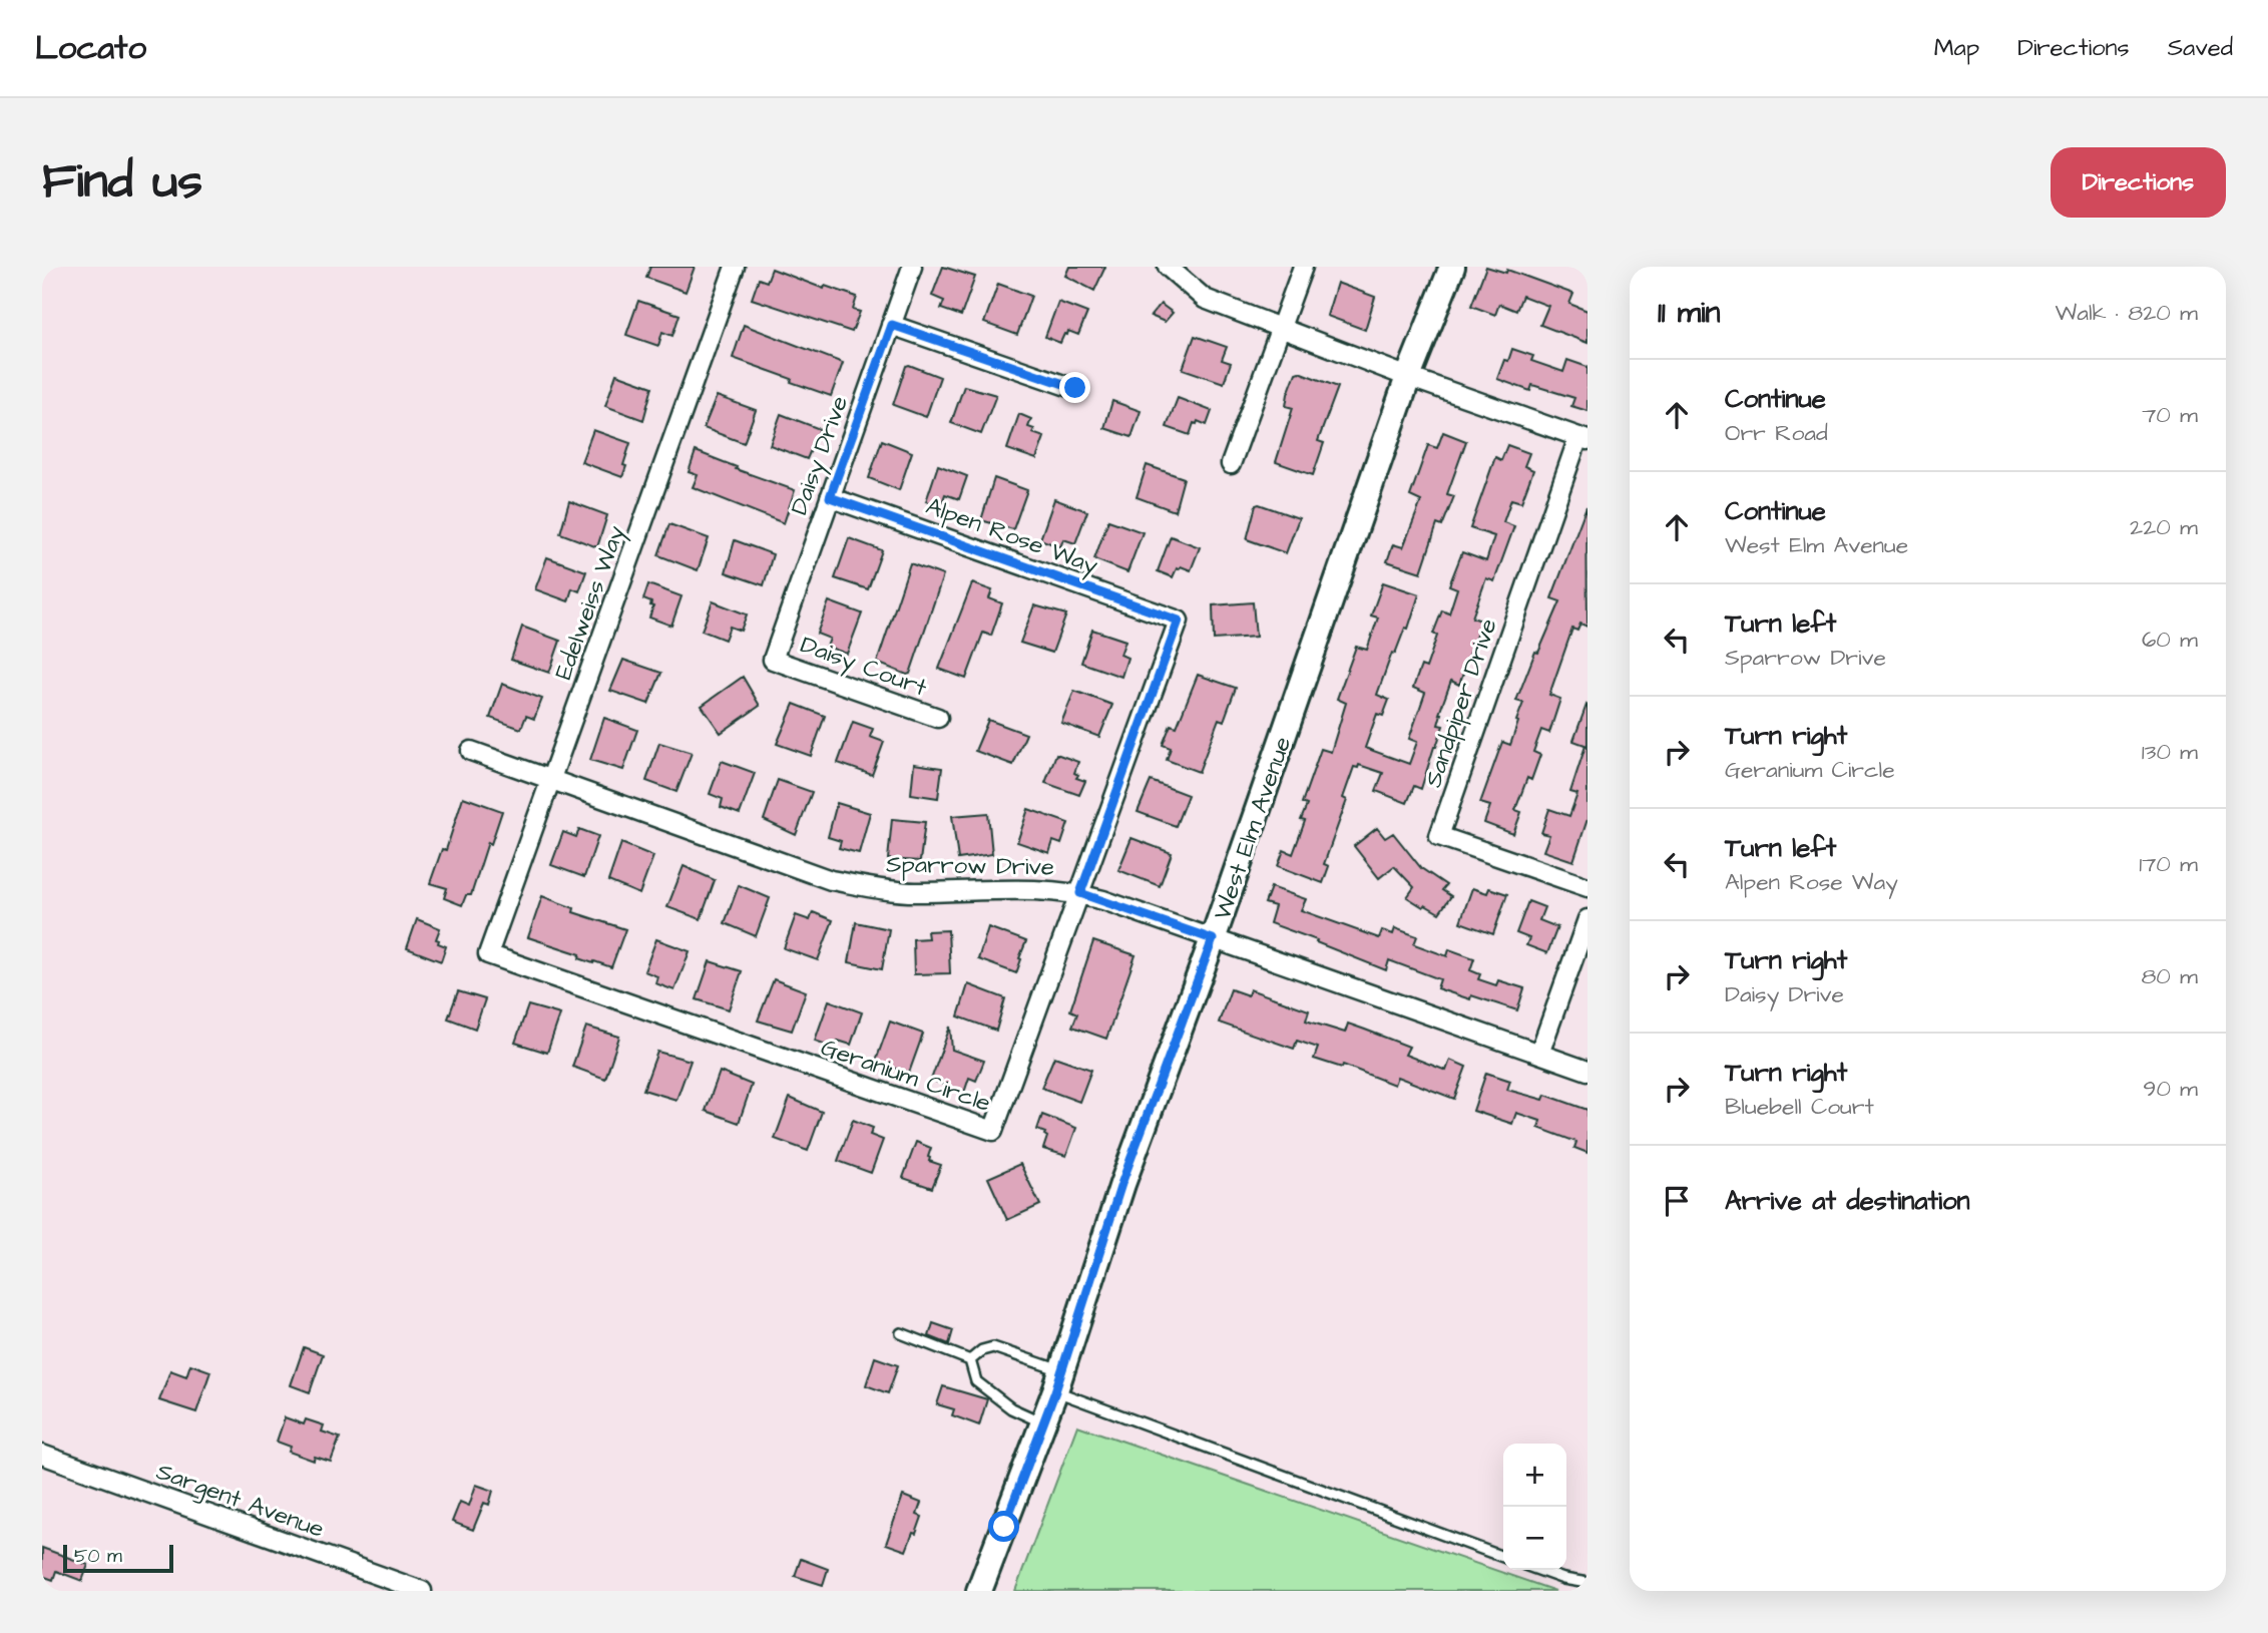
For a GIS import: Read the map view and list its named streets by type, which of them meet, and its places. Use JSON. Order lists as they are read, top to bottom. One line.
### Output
{"streets":{"street":["Daisy Drive","Alpen Rose Way","Edelweiss Way","Daisy Court","Sandpiper Drive","West Elm Avenue","Sparrow Drive","Geranium Circle","Sargent Avenue"]},"crossings":[["Daisy Drive","Alpen Rose Way"],["Daisy Drive","Daisy Court"],["Alpen Rose Way","Geranium Circle"],["Edelweiss Way","Sparrow Drive"],["Edelweiss Way","Geranium Circle"],["West Elm Avenue","Sparrow Drive"],["Sparrow Drive","Geranium Circle"]],"scale_bar":"50 m","page":{"header":"Locato","nav":["Map","Directions","Saved"],"buttons":"Directions","title":"Find us","heading":["11 min","Walk · 820 m"],"list":[["Continue","Orr Road","70 m"],["Continue","West Elm Avenue","220 m"],["Turn left","Sparrow Drive","60 m"],["Turn right","Geranium Circle","130 m"],["Turn left","Alpen Rose Way","170 m"],["Turn right","Daisy Drive","80 m"],["Turn right","Bluebell Court","90 m"],"Arrive at destination"],"map_buttons":["+","−"],"scale":"50 m"}}
